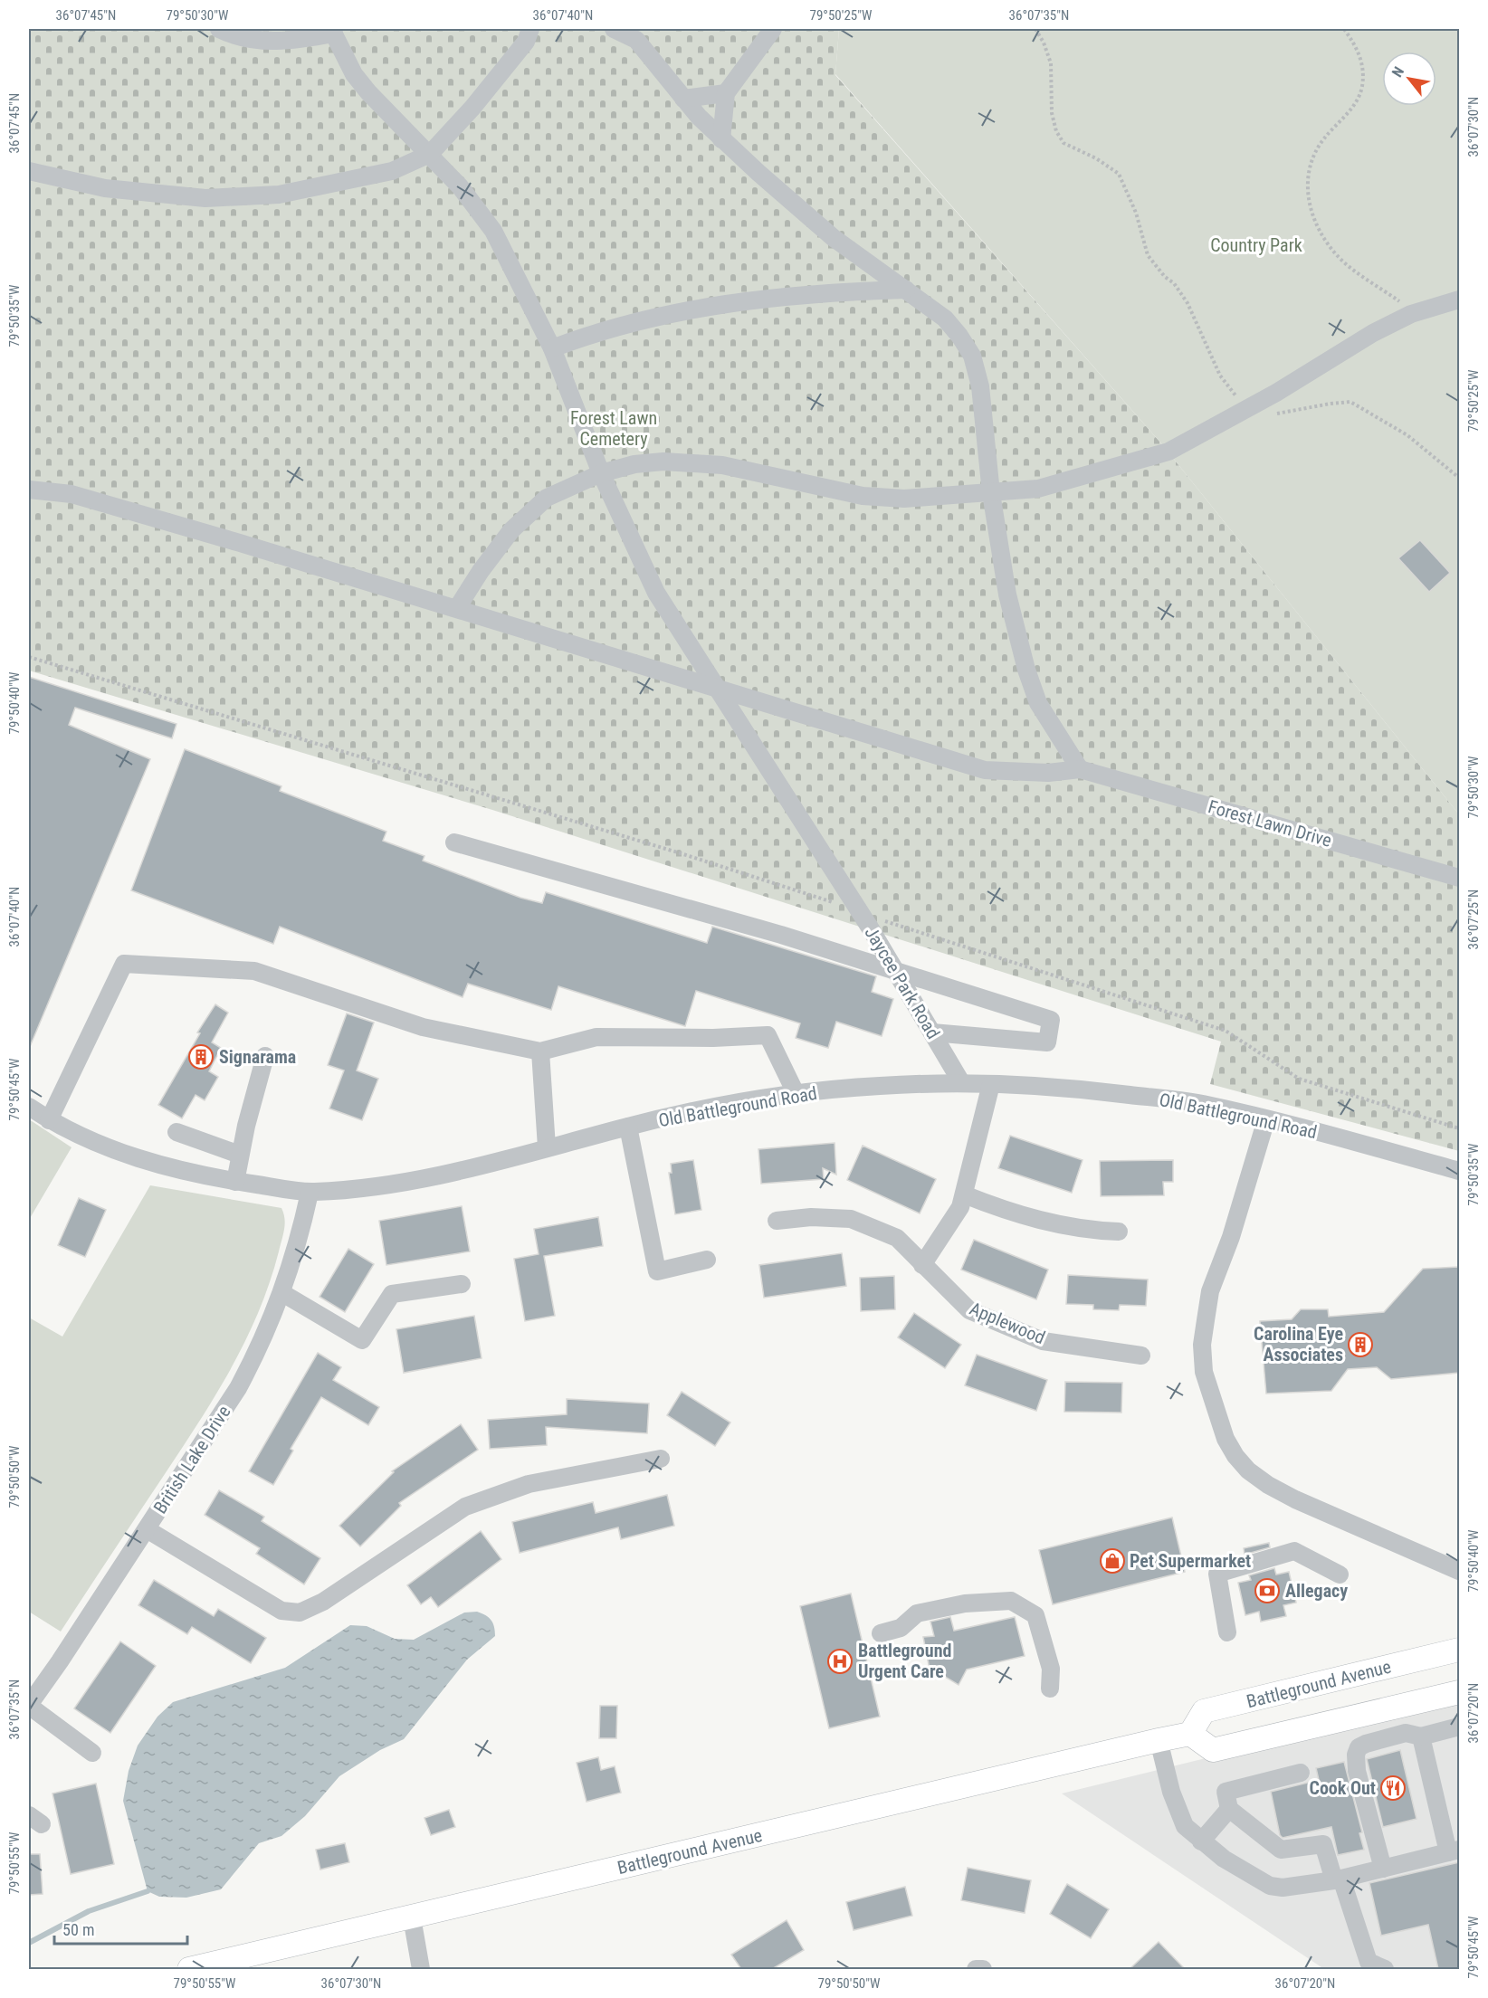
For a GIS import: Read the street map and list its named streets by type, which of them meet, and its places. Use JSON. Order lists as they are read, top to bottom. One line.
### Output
{"streets":{"main road":["Battleground Avenue"],"street":["Forest Lawn Drive","Jaycee Park Road","Old Battleground Road","Applewood","British Lake Drive"]},"crossings":[["Jaycee Park Road","Old Battleground Road"],["Old Battleground Road","British Lake Drive"]],"parks":["Country Park","Forest Lawn Cemetery"],"places":{"building":["Signarama","Carolina Eye Associates"],"shop":["Pet Supermarket"],"bank":["Allegacy"],"hospital":["Battleground Urgent Care"],"restaurant":["Cook Out"]},"scale_bar":"50 m","north":"top left","coordinates":["36°07'45\"N","79°50'30\"W","36°07'40\"N","79°50'25\"W","36°07'35\"N","36°07'30\"N","79°50'35\"W","79°50'40\"W","36°07'25\"N","79°50'45\"W","79°50'50\"W","36°07'20\"N","79°50'55\"W"]}
